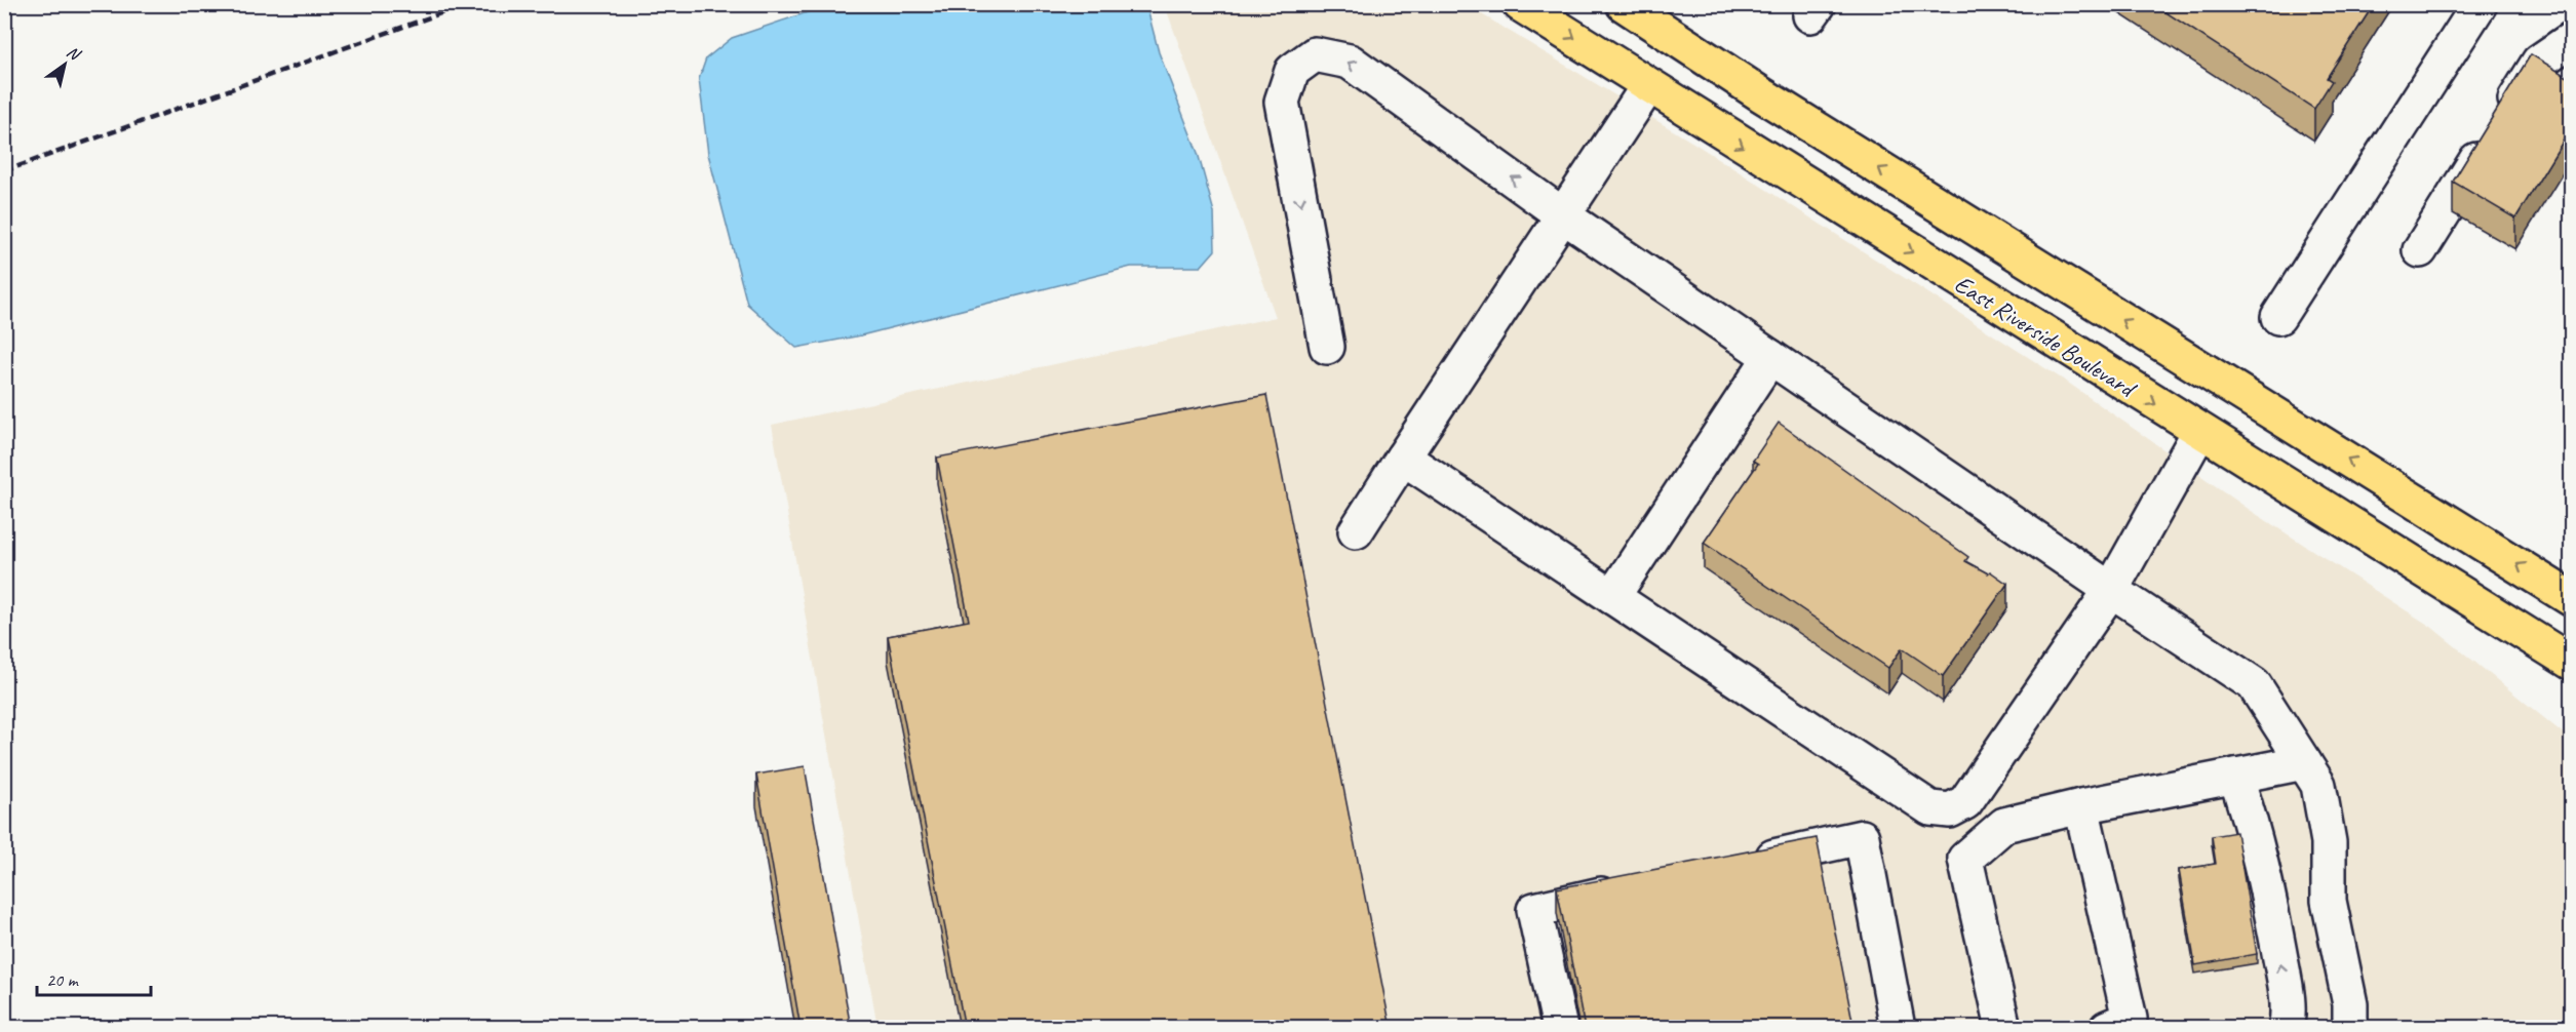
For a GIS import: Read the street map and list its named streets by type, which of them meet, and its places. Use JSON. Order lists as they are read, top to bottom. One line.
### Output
{"streets":{"main road":["East Riverside Boulevard"]},"scale_bar":"20 m","north":"top right"}
